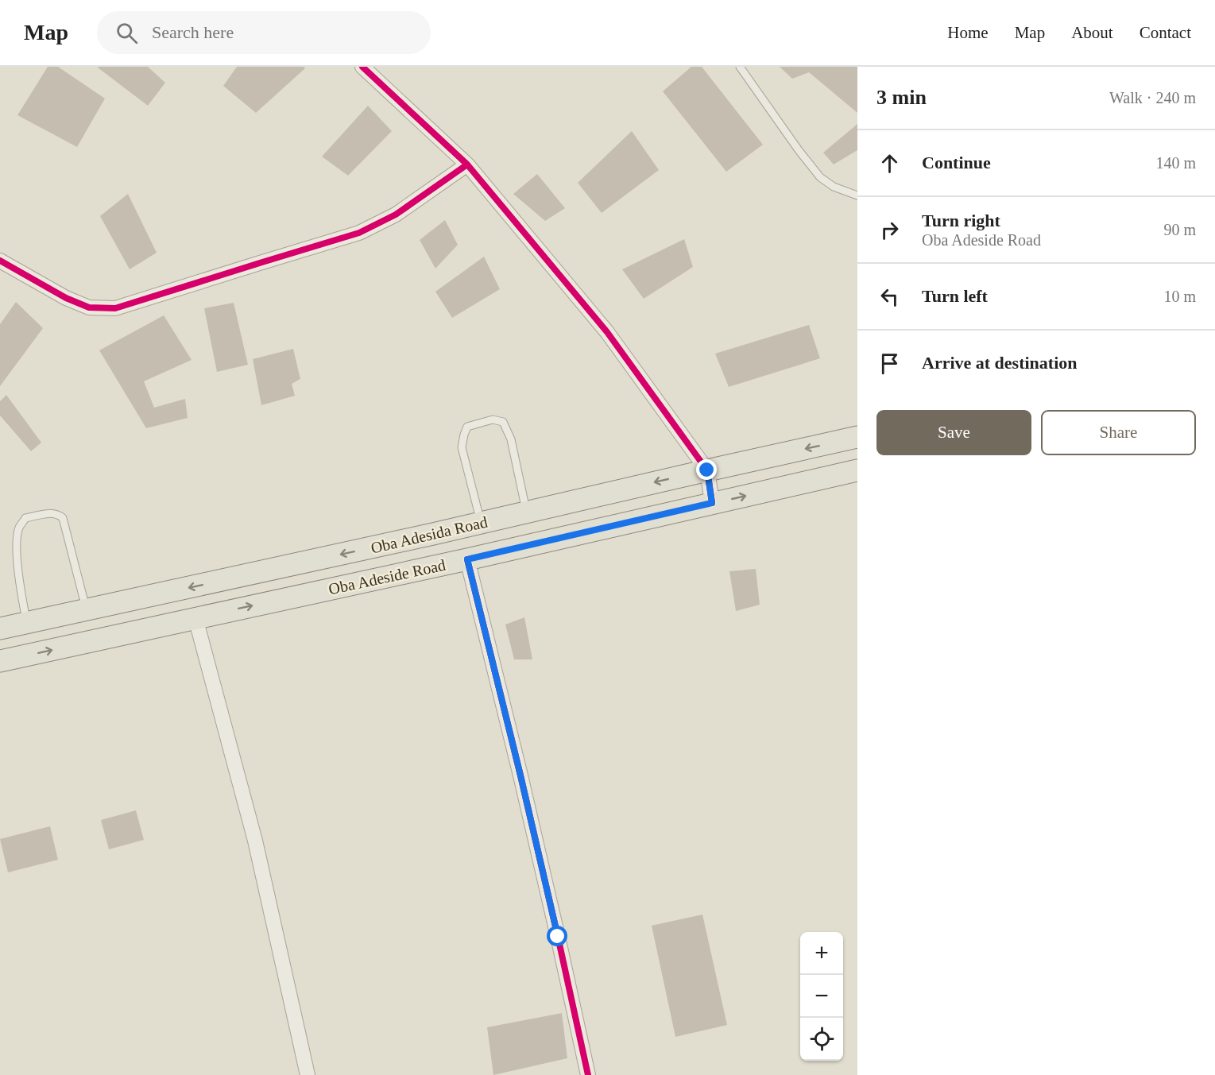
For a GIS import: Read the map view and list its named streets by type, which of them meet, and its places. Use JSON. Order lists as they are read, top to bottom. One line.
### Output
{"streets":{"main road":["Oba Adesida Road","Oba Adeside Road"]},"one_way":["Oba Adesida Road","Oba Adeside Road"],"page":{"header":"Map","search":"Search here","nav":["Home","Map","About","Contact"],"heading":["3 min","Walk · 240 m"],"list":[["Continue","140 m"],["Turn right","Oba Adeside Road","90 m"],["Turn left","10 m"],"Arrive at destination"],"buttons":["Save","Share"],"map_buttons":["+","−"]}}
